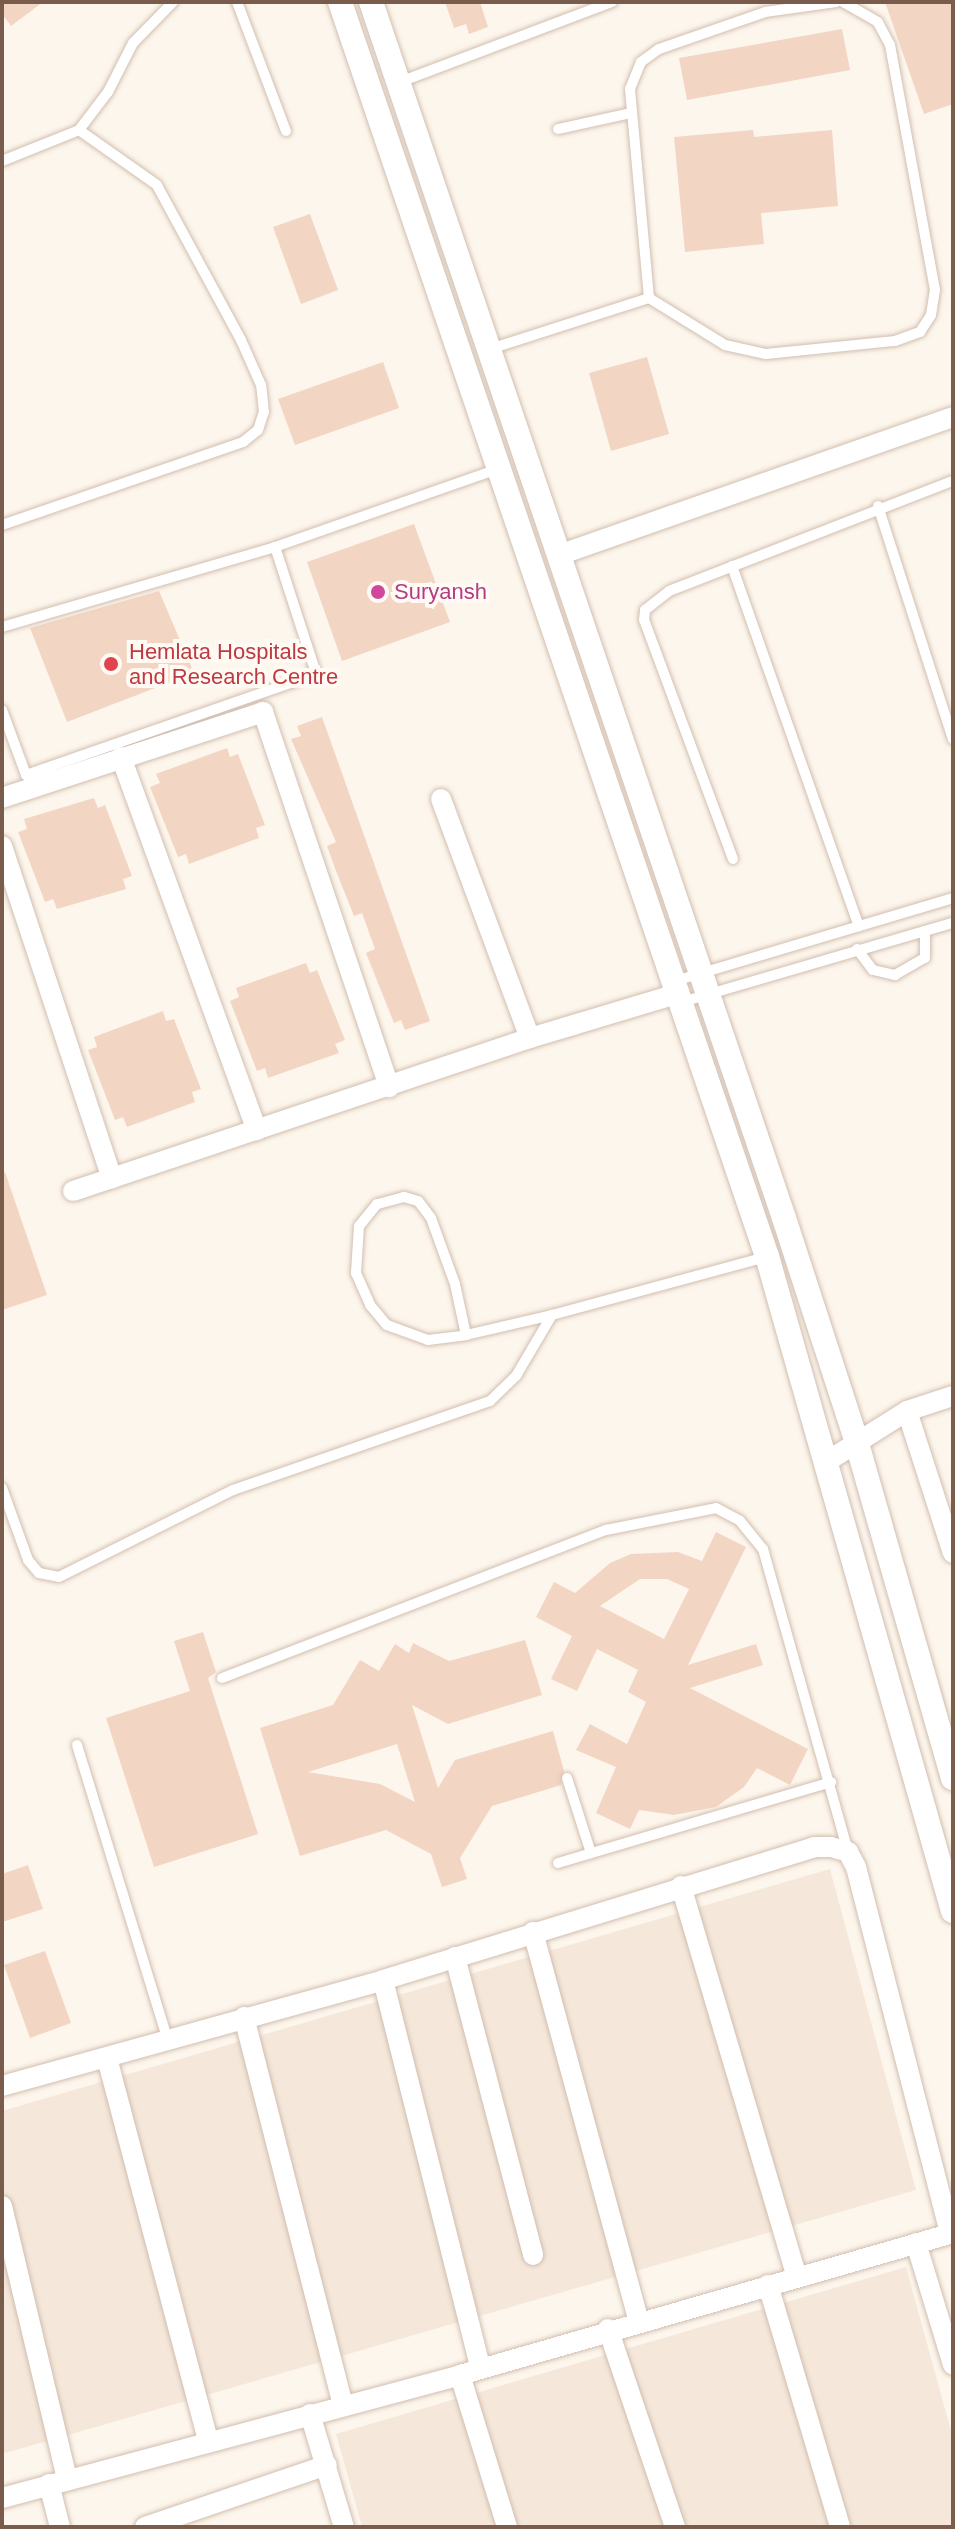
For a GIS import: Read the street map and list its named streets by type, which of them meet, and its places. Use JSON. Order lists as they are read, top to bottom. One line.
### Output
{"places":["Suryansh","Hemlata Hospitals and Research Centre"]}
